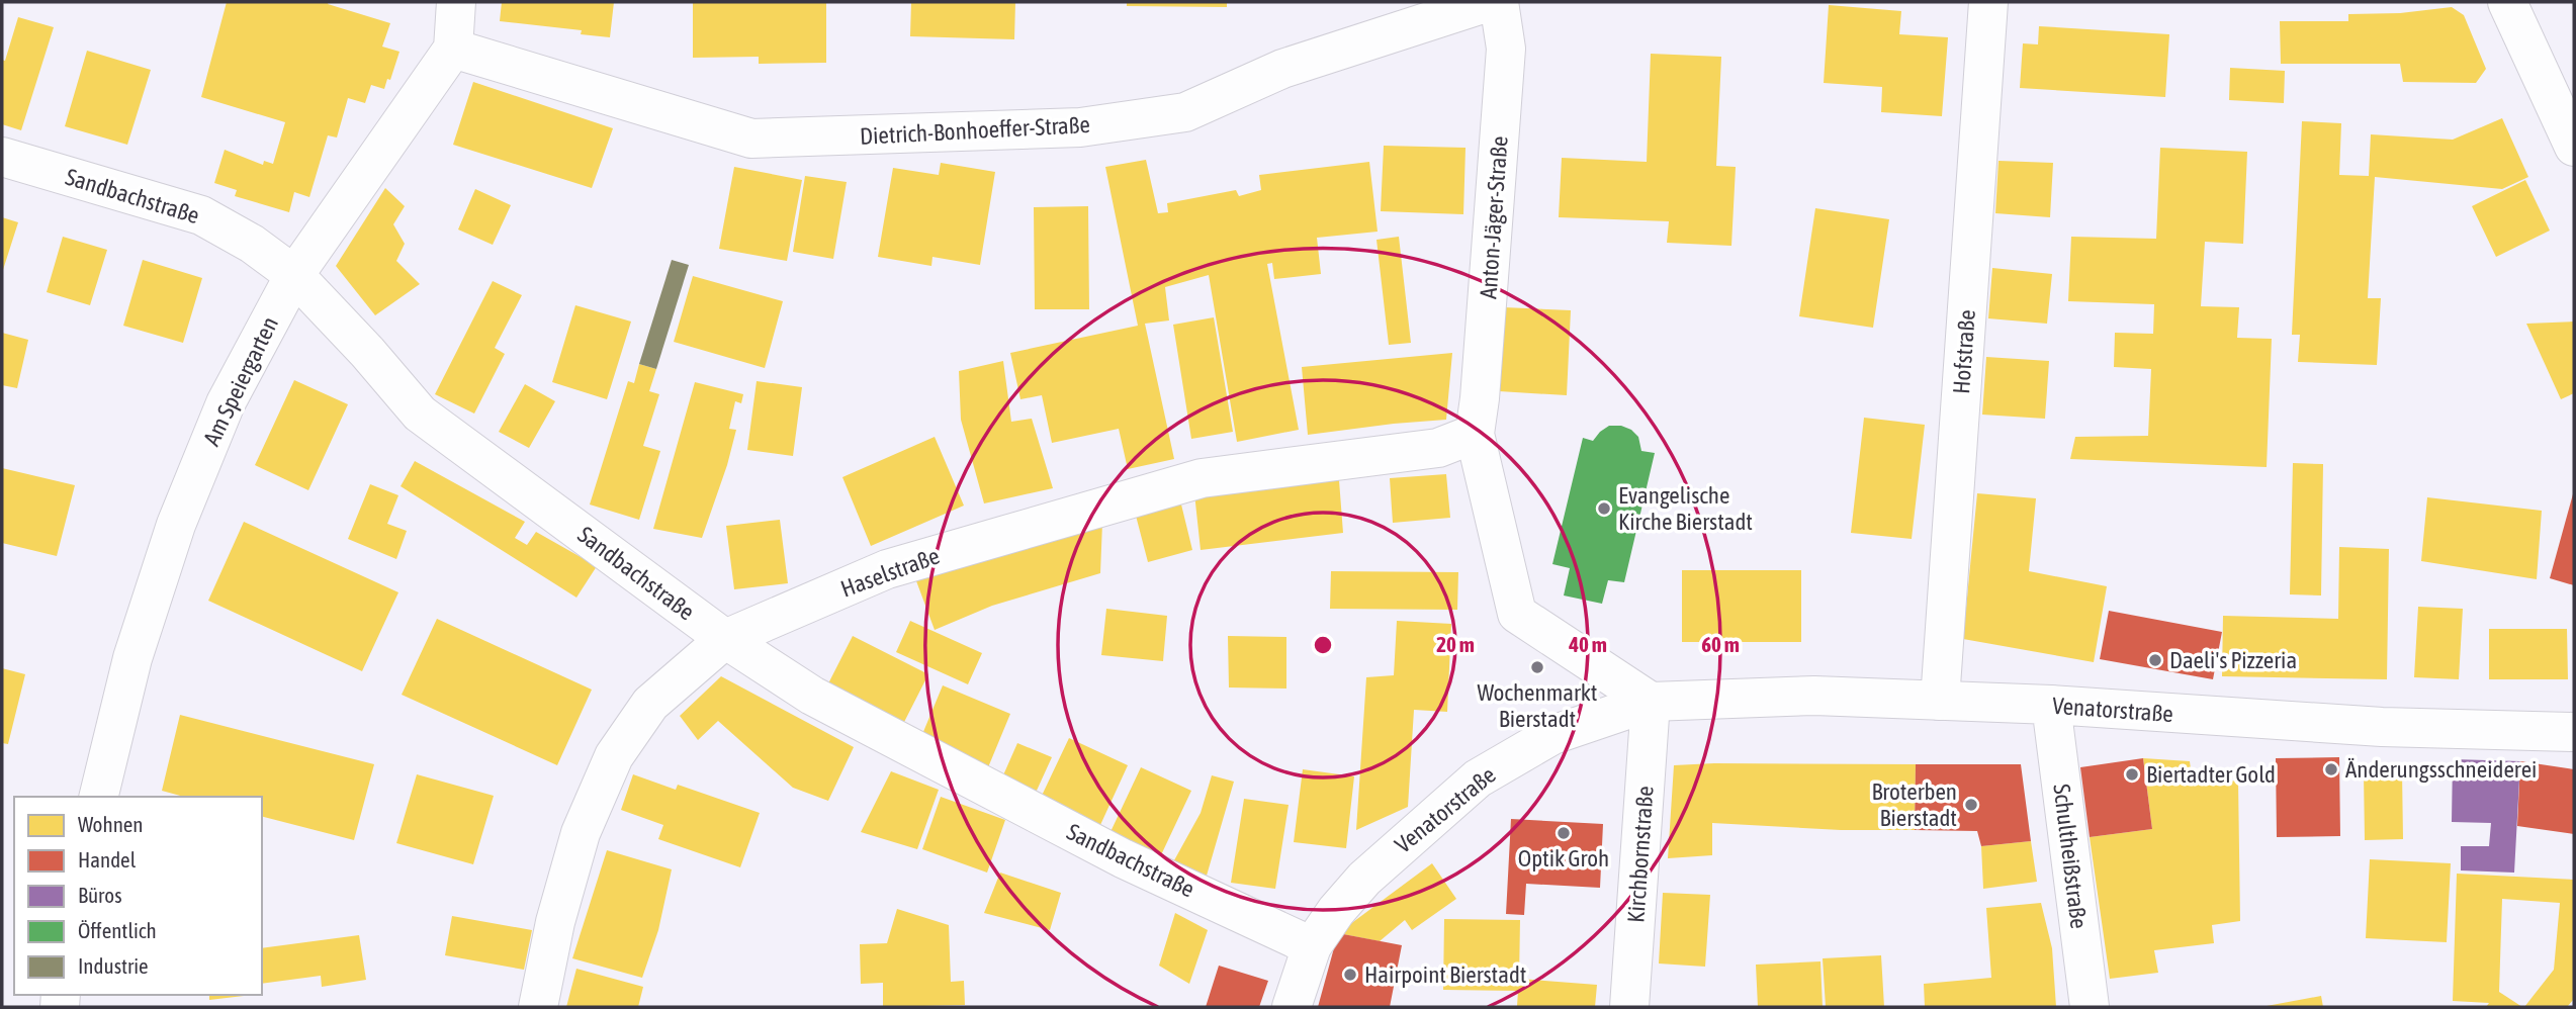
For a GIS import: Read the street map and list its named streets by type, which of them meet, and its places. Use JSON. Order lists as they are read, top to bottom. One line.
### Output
{"streets":{"street":["Dietrich-Bonhoeffer-Straße","Sandbachstraße","Anton-Jäger-Straße","Hofstraße","Am Speiergarten","Haselstraße","Venatorstraße","Kirchbornstraße","Schultheißstraße"]},"crossings":[["Dietrich-Bonhoeffer-Straße","Am Speiergarten"],["Sandbachstraße","Am Speiergarten"],["Sandbachstraße","Haselstraße"],["Sandbachstraße","Venatorstraße"],["Anton-Jäger-Straße","Haselstraße"],["Hofstraße","Venatorstraße"],["Venatorstraße","Kirchbornstraße"],["Venatorstraße","Schultheißstraße"]],"places":["Evangelische Kirche Bierstadt","Daeli's Pizzeria","Wochenmarkt Bierstadt","Änderungsschneiderei","Biertadter Gold","Broterben Bierstadt","Optik Groh","Hairpoint Bierstadt"],"legend":["Wohnen","Handel","Büros","Öffentlich","Industrie"],"rings":["20 m","40 m","60 m"]}
